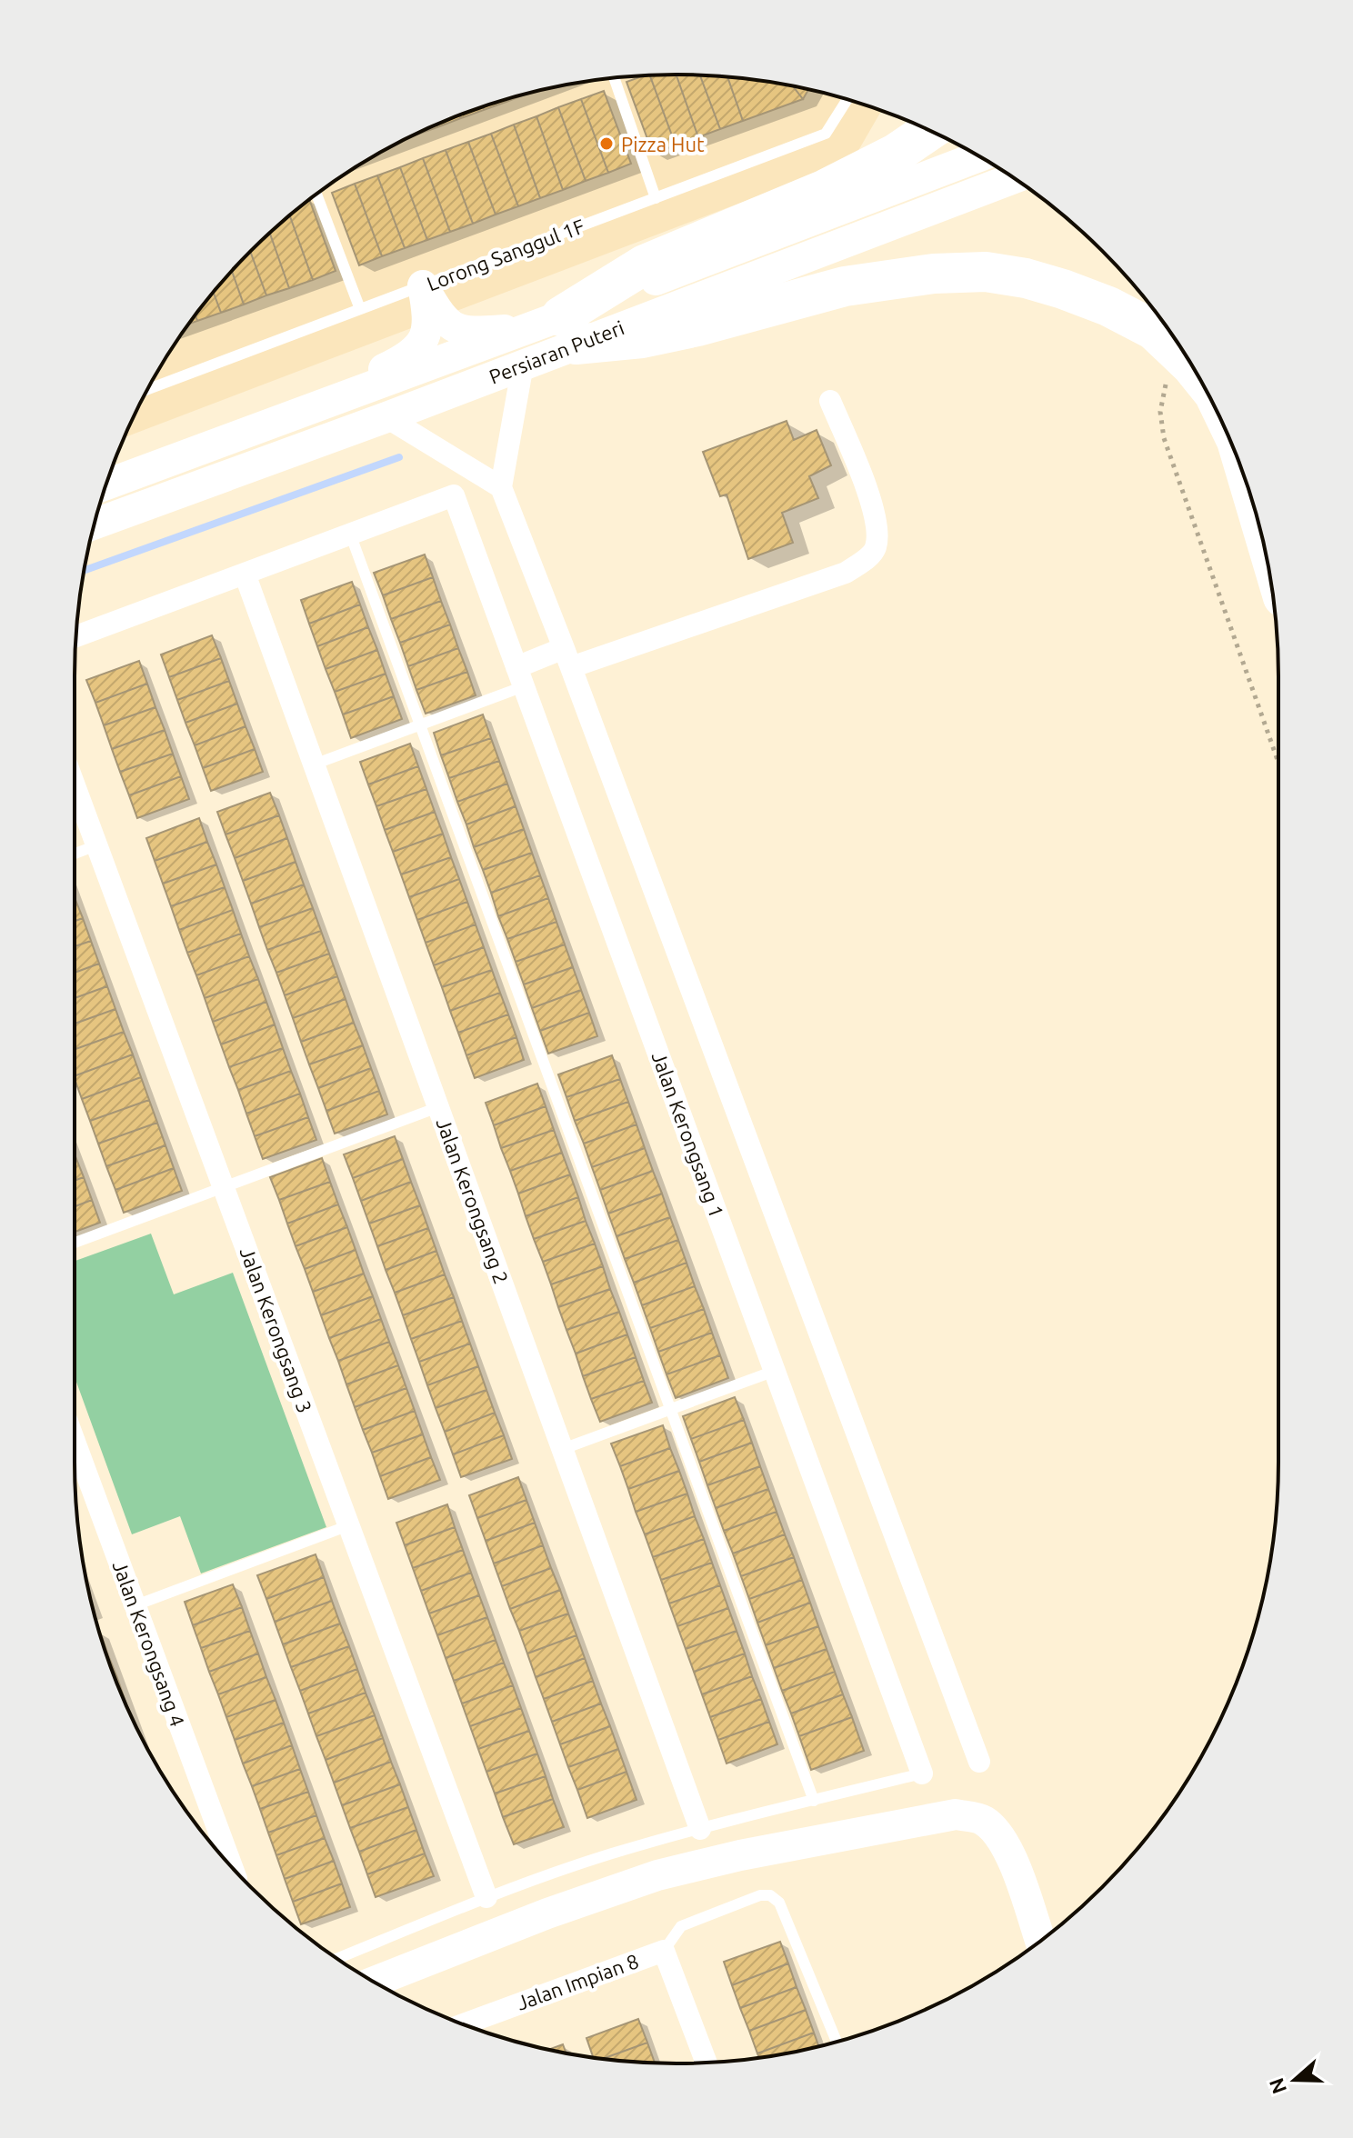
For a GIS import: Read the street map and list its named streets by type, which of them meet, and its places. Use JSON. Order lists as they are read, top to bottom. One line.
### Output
{"streets":{"street":["Persiaran Puteri","Jalan Kerongsang 1","Jalan Kerongsang 2","Jalan Kerongsang 3","Jalan Kerongsang 4","Jalan Impian 8"],"lane":["Lorong Sanggul 1F"]},"places":["Pizza Hut"],"north":"left"}
